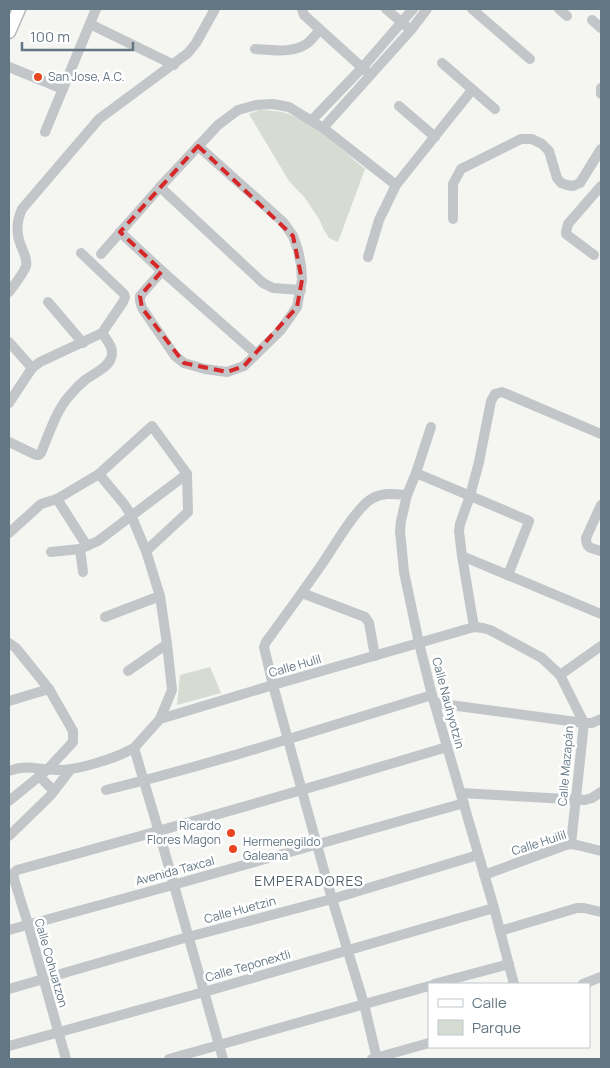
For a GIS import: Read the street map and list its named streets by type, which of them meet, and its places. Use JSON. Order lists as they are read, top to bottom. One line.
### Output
{"streets":{"street":["Calle Hulil","Calle Nauhyotzin","Calle Mazapán","Calle Huilil","Avenida Taxcal","Calle Huetzin","Calle Cohuatzon","Calle Teponextli"]},"crossings":[["Calle Hulil","Calle Nauhyotzin"],["Calle Hulil","Calle Mazapán"],["Calle Nauhyotzin","Calle Huilil"],["Calle Nauhyotzin","Avenida Taxcal"],["Calle Nauhyotzin","Calle Huetzin"],["Calle Nauhyotzin","Calle Teponextli"],["Calle Mazapán","Calle Huilil"],["Calle Mazapán","Avenida Taxcal"],["Avenida Taxcal","Calle Cohuatzon"],["Calle Huetzin","Calle Cohuatzon"],["Calle Cohuatzon","Calle Teponextli"]],"districts":["EMPERADORES"],"places":["San Jose, A.C.","Ricardo Flores Magon","Hermenegildo Galeana"],"legend":["Calle","Parque"],"scale_bar":"100 m"}
